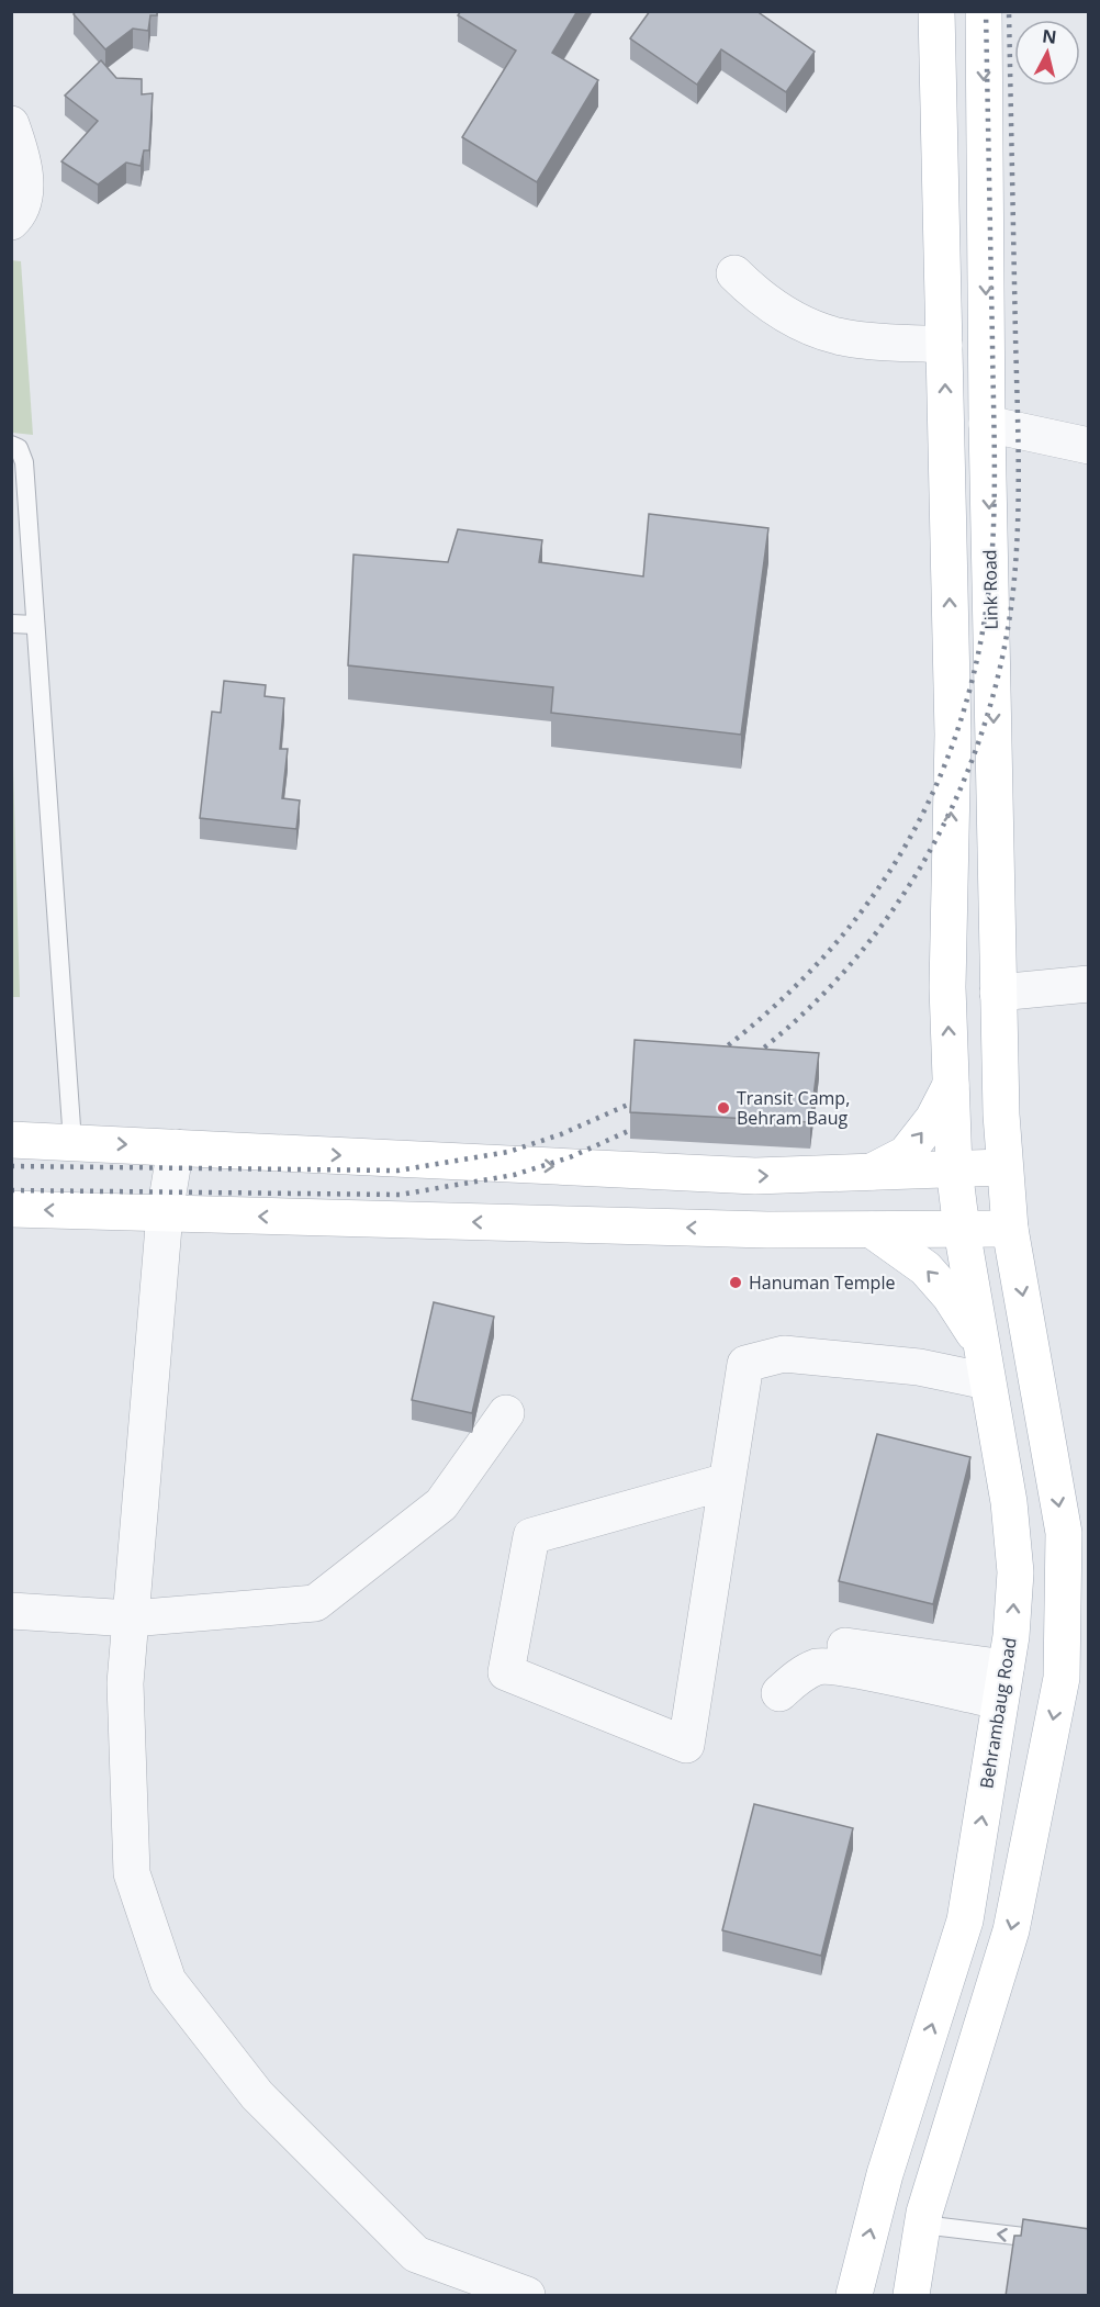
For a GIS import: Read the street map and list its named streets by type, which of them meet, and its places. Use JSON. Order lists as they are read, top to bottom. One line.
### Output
{"streets":{"main road":["Link Road","Behrambaug Road"]},"places":["Transit Camp, Behram Baug","Hanuman Temple"],"north":"top"}
